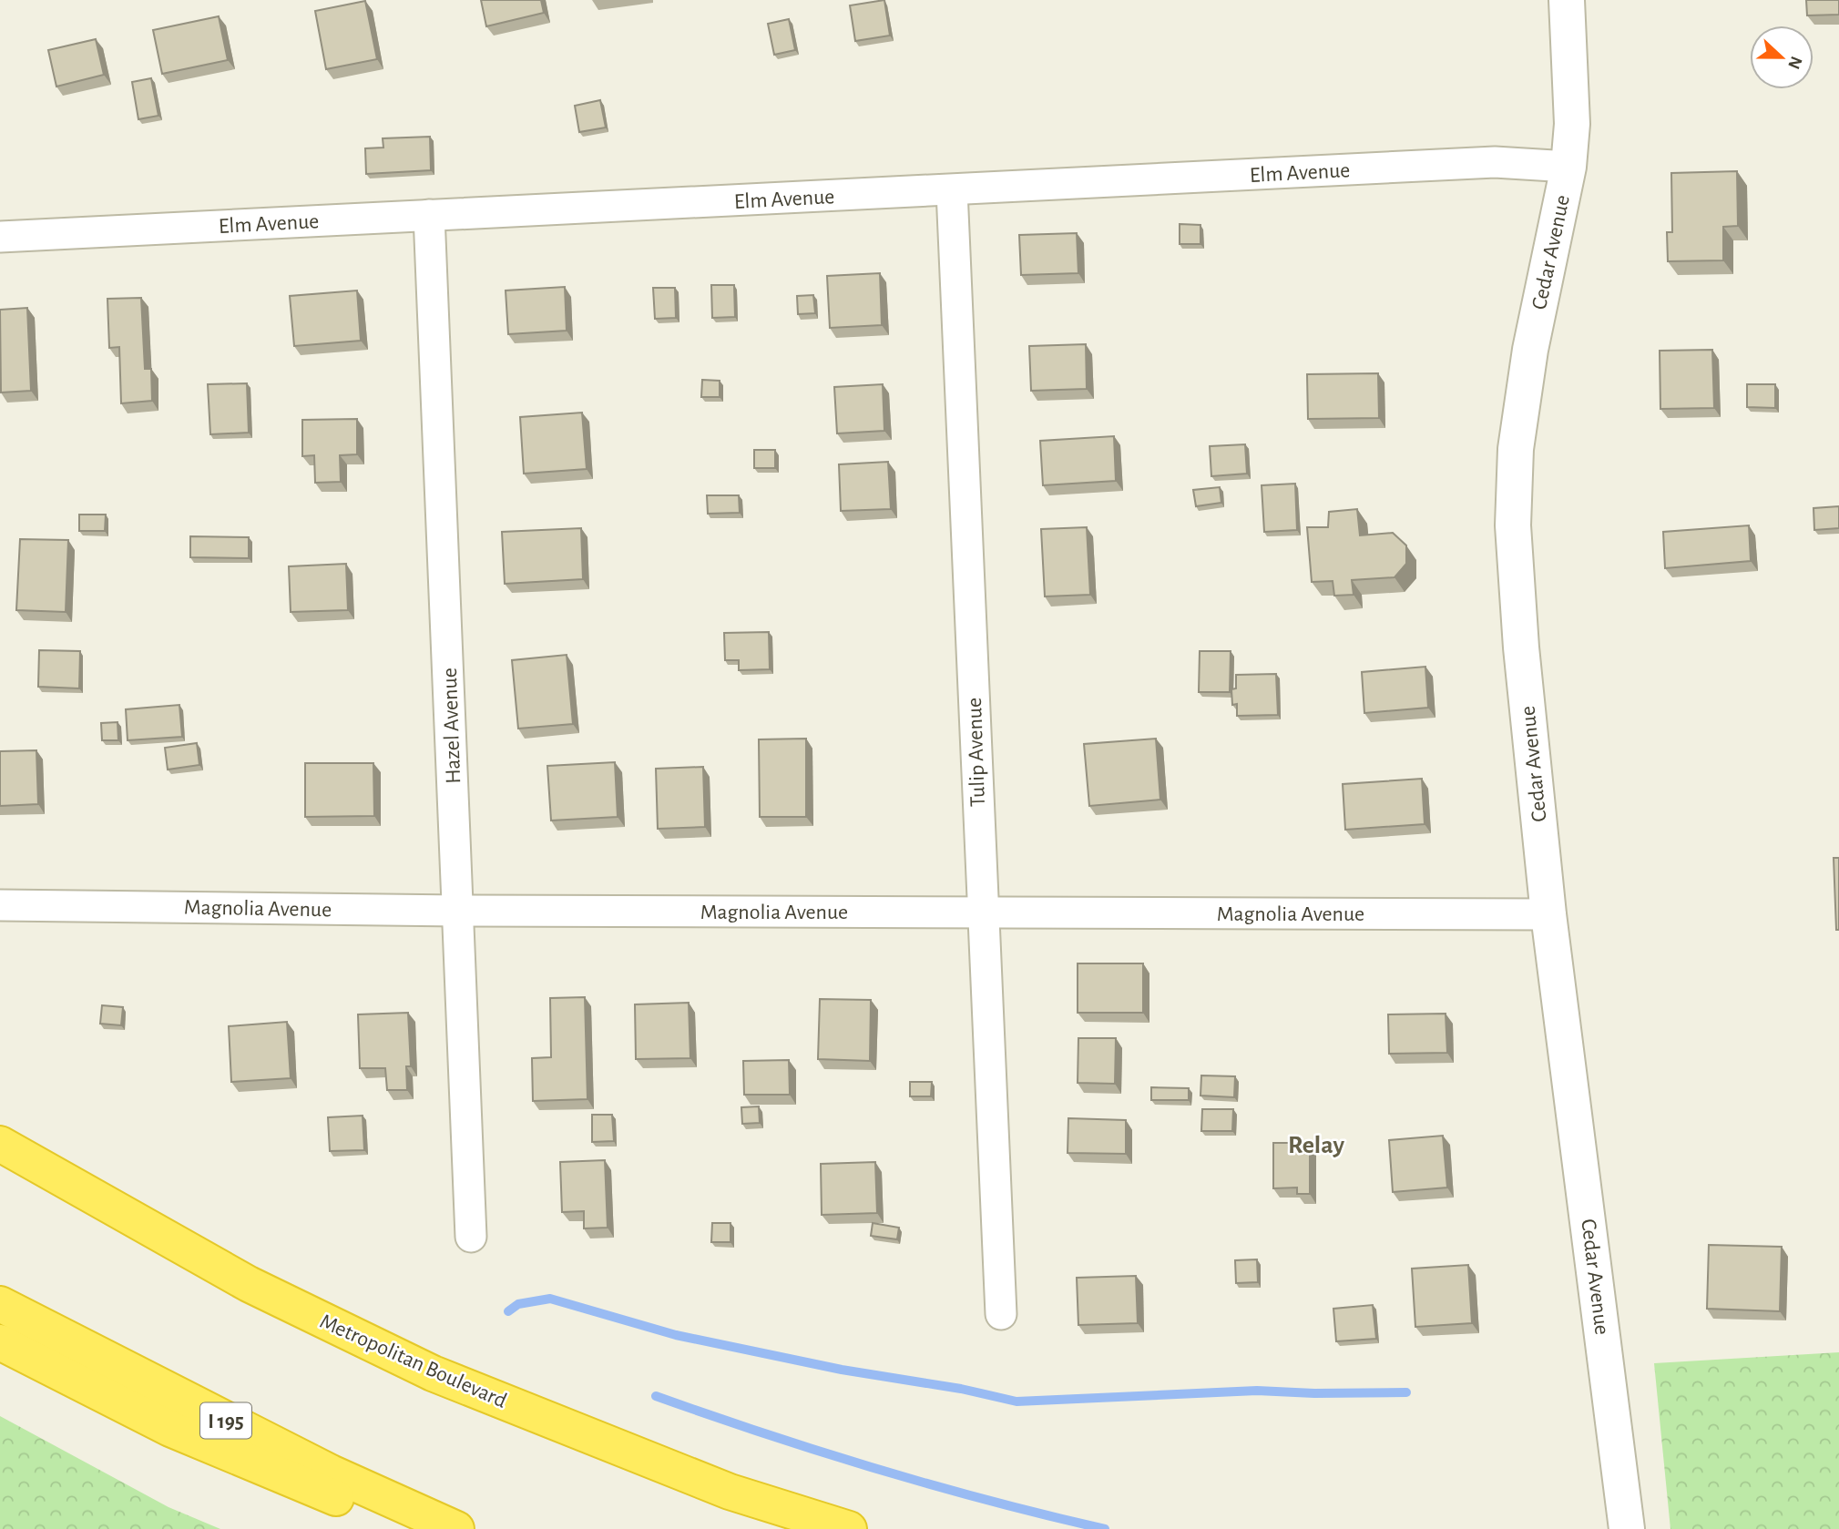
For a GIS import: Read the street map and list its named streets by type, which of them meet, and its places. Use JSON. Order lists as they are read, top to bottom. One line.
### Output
{"streets":{"highway":["Metropolitan Boulevard","I 195"],"street":["Elm Avenue","Cedar Avenue","Hazel Avenue","Tulip Avenue","Magnolia Avenue"]},"crossings":[["Elm Avenue","Cedar Avenue"],["Elm Avenue","Hazel Avenue"],["Elm Avenue","Tulip Avenue"],["Cedar Avenue","Magnolia Avenue"],["Hazel Avenue","Magnolia Avenue"],["Tulip Avenue","Magnolia Avenue"]],"districts":["Relay"],"north":"right"}
